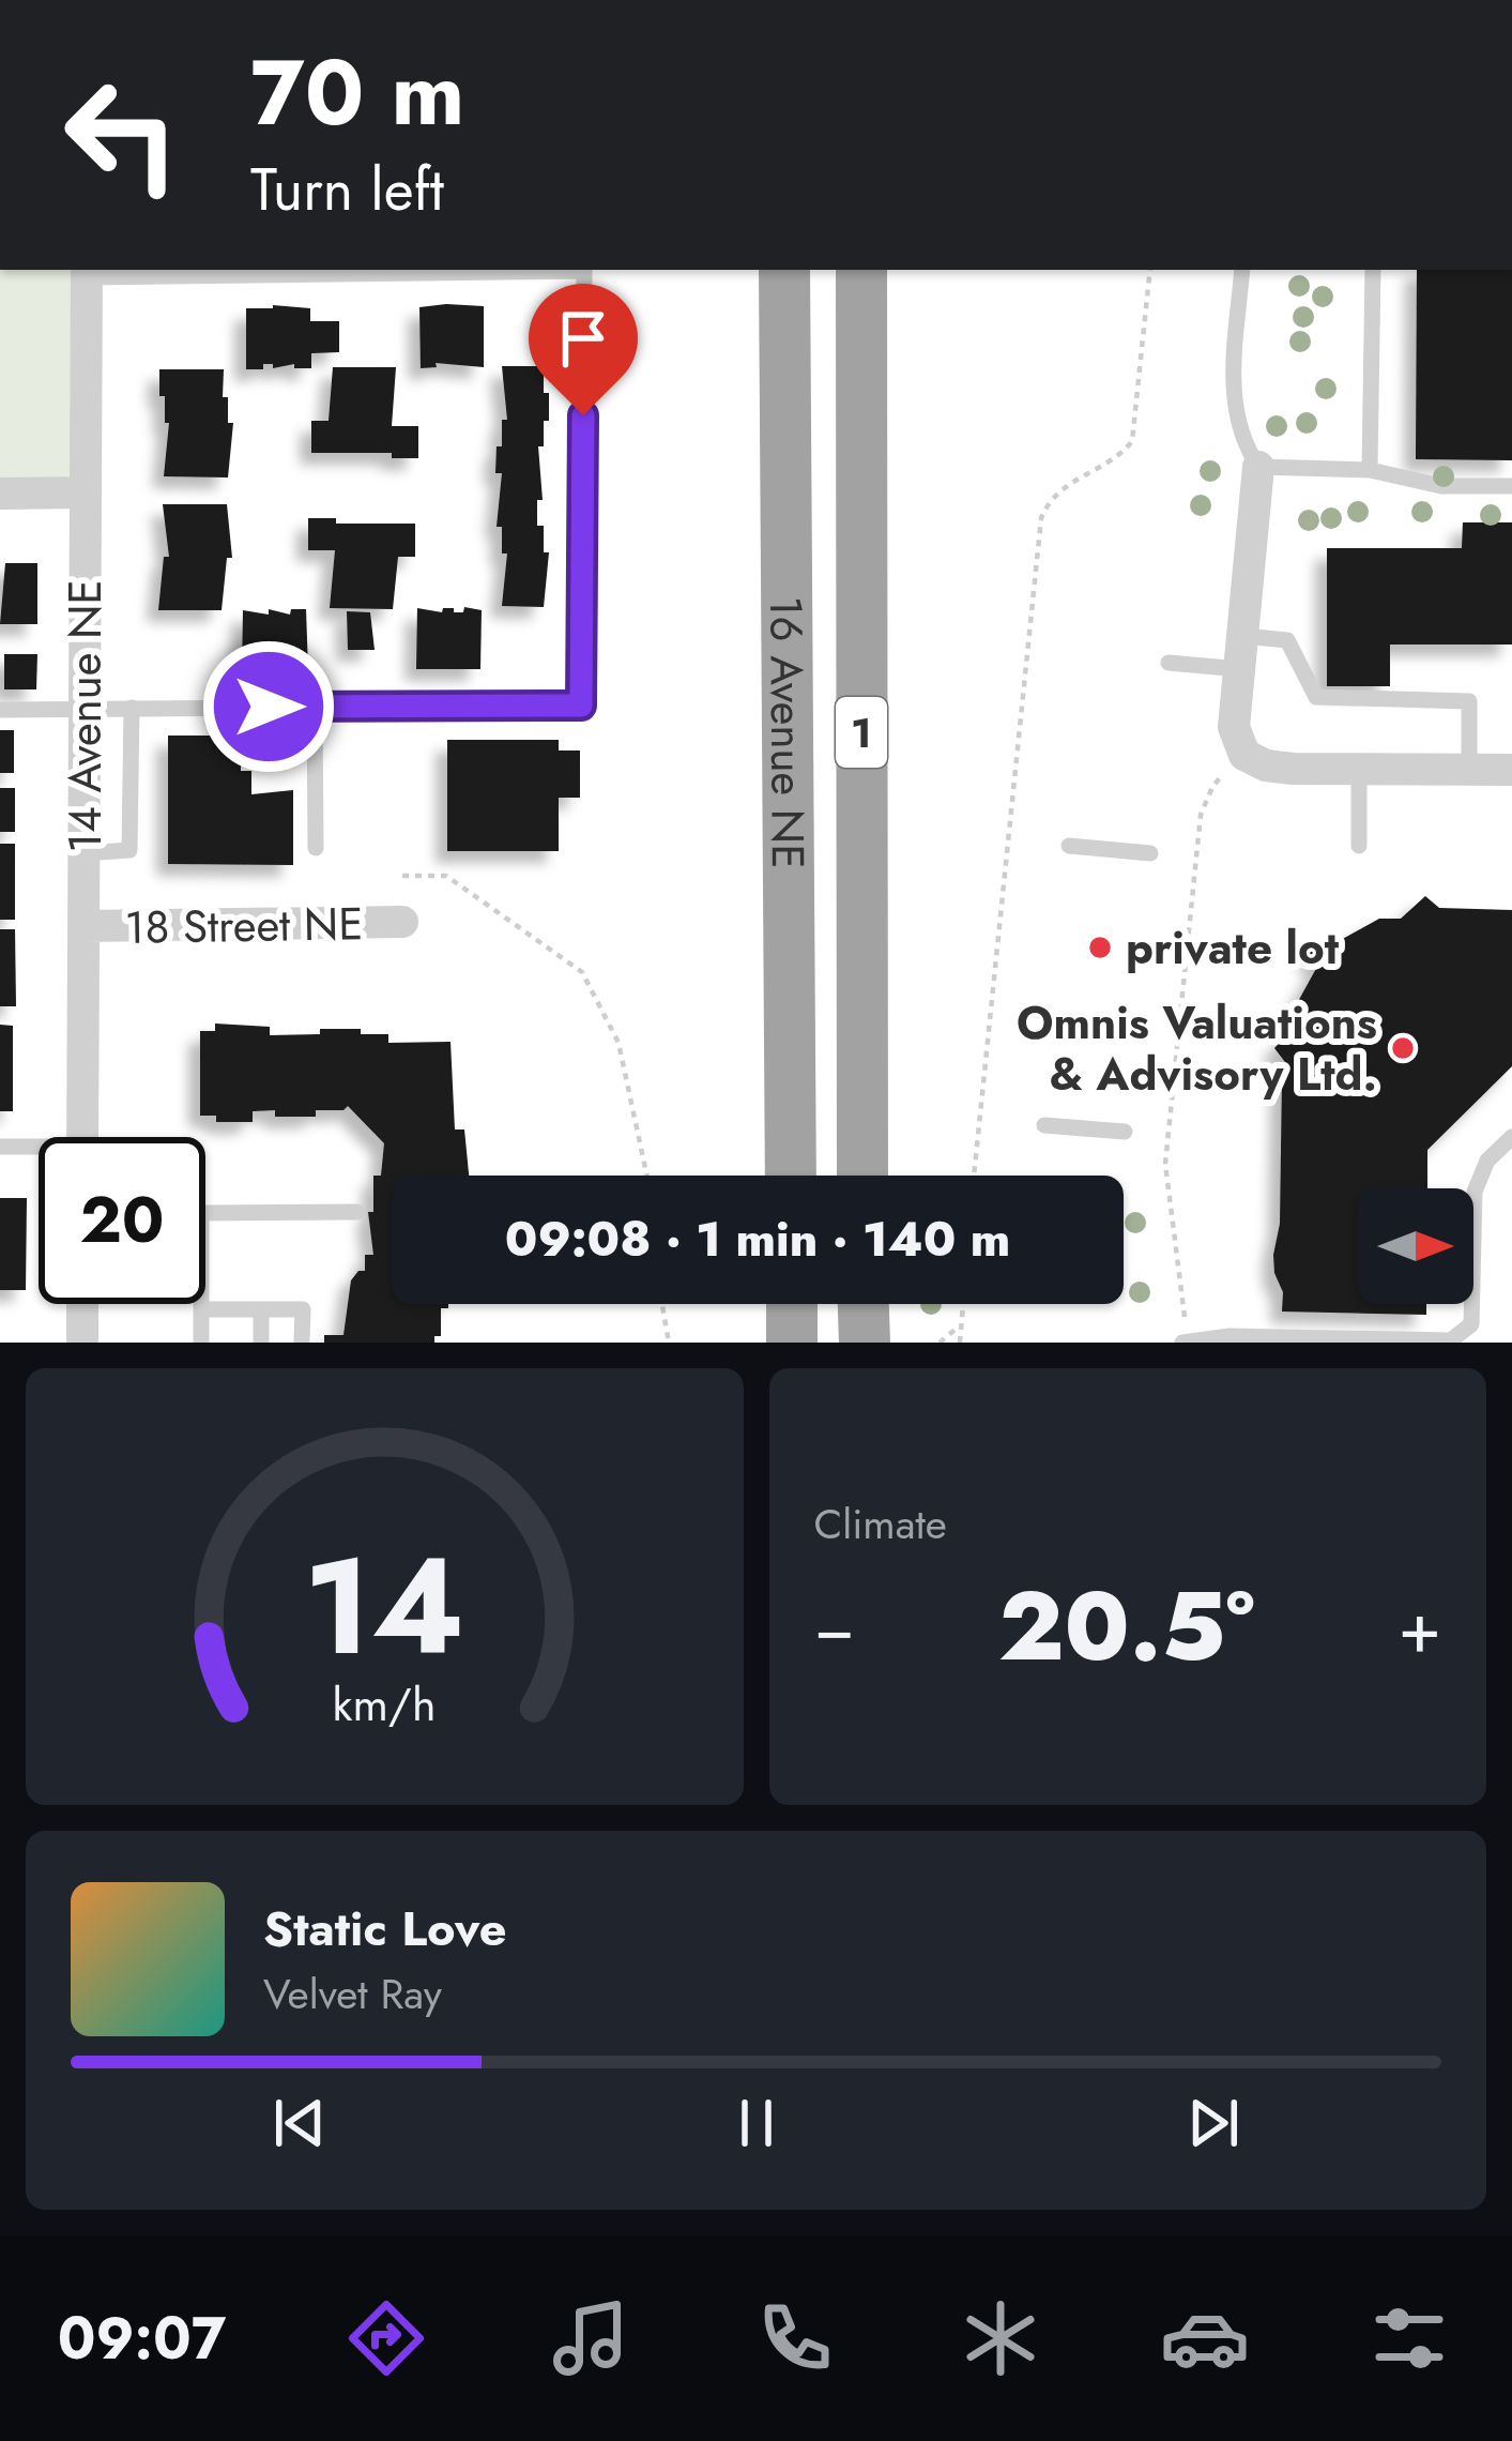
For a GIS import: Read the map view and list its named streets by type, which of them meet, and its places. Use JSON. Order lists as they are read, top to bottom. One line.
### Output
{"streets":{"highway":["16 Avenue NE","1"],"street":["14 Avenue NE","18 Street NE"]},"crossings":[["14 Avenue NE","18 Street NE"]],"places":["private lot","Omnis Valuations & Advisory Ltd."],"north":"right","page":{"turn":["70 m","Turn left"],"limit":"20","trip":"09:08 · 1 min · 140 m","tile":"Climate","heat":["−","20.5°","+"],"song":["Static Love","Velvet Ray"],"tabs":"09:07","gauge":["14","km/h"]}}
